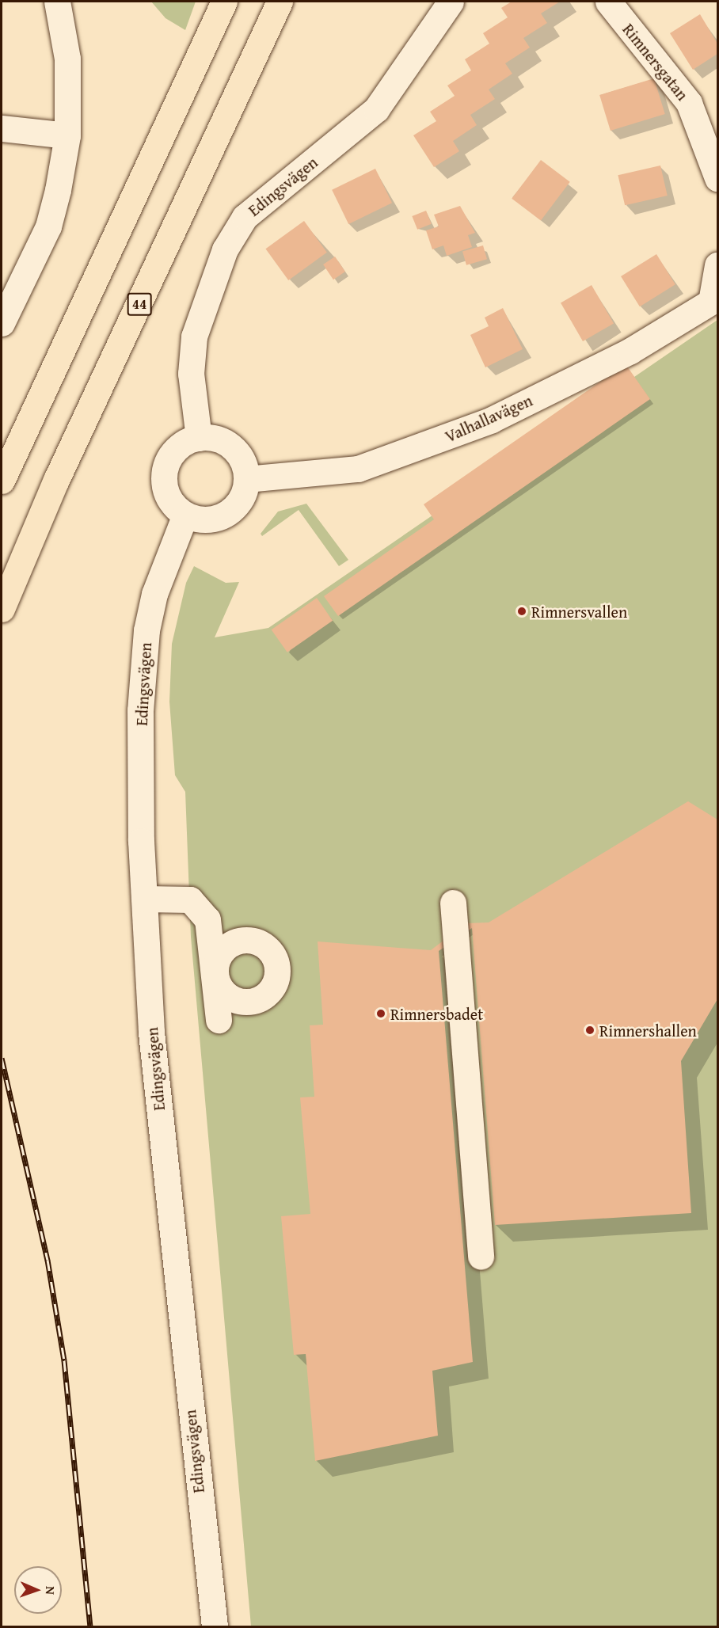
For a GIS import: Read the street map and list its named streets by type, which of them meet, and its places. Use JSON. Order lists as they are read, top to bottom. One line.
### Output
{"streets":{"highway":["44"],"street":["Rimnersgatan","Edingsvägen","Valhallavägen"]},"crossings":[["Edingsvägen","Valhallavägen"]],"places":["Rimnersvallen","Rimnersbadet","Rimnershallen"],"north":"right"}
